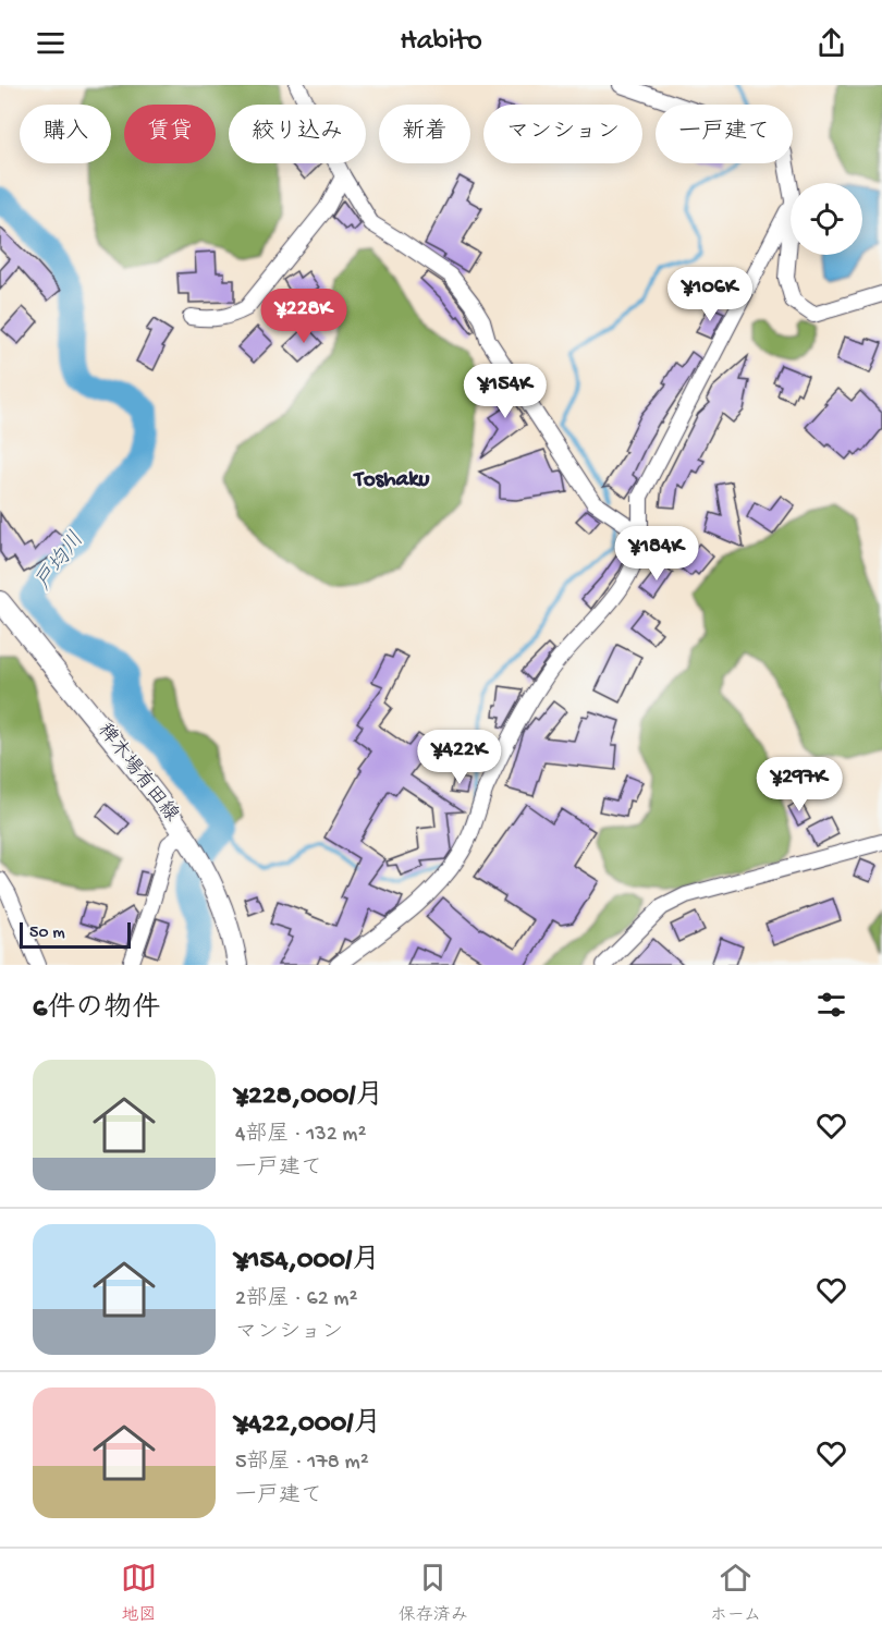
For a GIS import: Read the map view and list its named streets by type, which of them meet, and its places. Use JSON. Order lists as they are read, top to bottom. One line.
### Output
{"streets":{"main road":["稗木場有田線"]},"districts":["Toshaku"],"water":["戸均川"],"scale_bar":"50 m","page":{"header":"Habito","chip":["購入","賃貸","絞り込み","新着","マンション","一戸建て"],"price":["¥106K","¥228K","¥154K","¥184K","¥422K","¥297K"],"scale":"50 m","heading":"6件の物件","list":[{"name":"¥228,000/月","note":"4部屋 · 132 m² · 一戸建て"},{"name":"¥154,000/月","note":"2部屋 · 62 m² · マンション"},{"name":"¥422,000/月","note":"5部屋 · 178 m² · 一戸建て"}],"tabs":["地図","保存済み","ホーム"]}}
